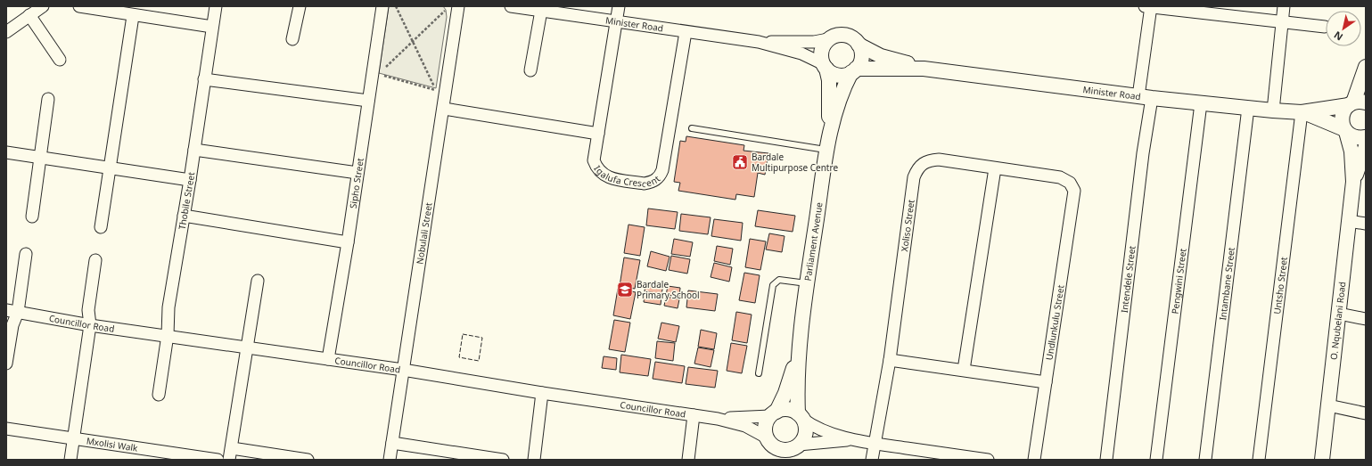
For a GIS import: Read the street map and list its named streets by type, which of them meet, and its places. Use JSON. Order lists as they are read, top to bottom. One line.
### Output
{"streets":{"street":["Minister Road","Igalufa Crescent","Sipho Street","Thobile Street","Xoliso Street","Nobulali Street","Parliament Avenue","Intendele Street","Pengwini Street","Intambane Street","Untsho Street","O. Nqubelani Road","Councillor Road","Undlunkulu Street","Mxolisi Walk"]},"crossings":[["Minister Road","Igalufa Crescent"],["Minister Road","Parliament Avenue"],["Minister Road","Intendele Street"],["Minister Road","Pengwini Street"],["Minister Road","Intambane Street"],["Minister Road","Untsho Street"],["Minister Road","O. Nqubelani Road"],["Sipho Street","Councillor Road"],["Thobile Street","Councillor Road"],["Xoliso Street","Undlunkulu Street"],["Nobulali Street","Councillor Road"],["Parliament Avenue","Councillor Road"]],"places":{"public building":["Bardale Multipurpose Centre"],"school or university":["Bardale Primary School"]},"north":"bottom left"}
